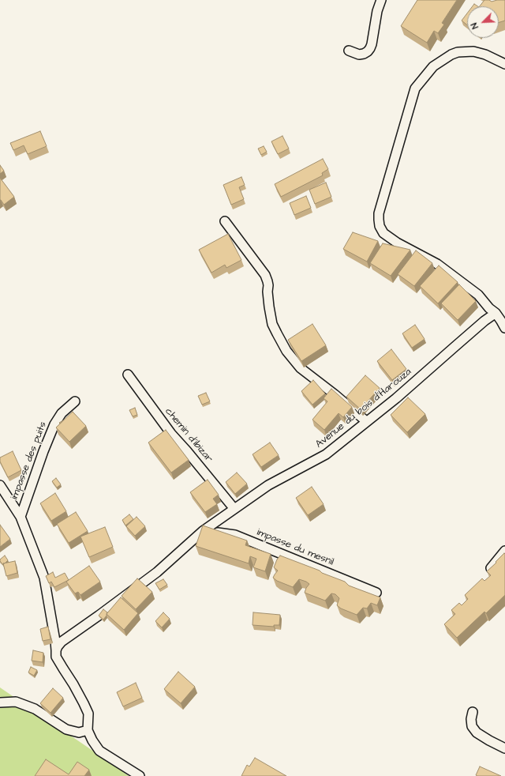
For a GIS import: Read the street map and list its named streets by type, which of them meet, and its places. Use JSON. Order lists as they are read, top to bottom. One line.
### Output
{"streets":{"street":["Avenue du bois d'Harouza","chemin d'ibizar","impasse des puits","impasse du mesnil"]},"crossings":[["Avenue du bois d'Harouza","chemin d'ibizar"],["Avenue du bois d'Harouza","impasse du mesnil"]],"north":"bottom left"}
